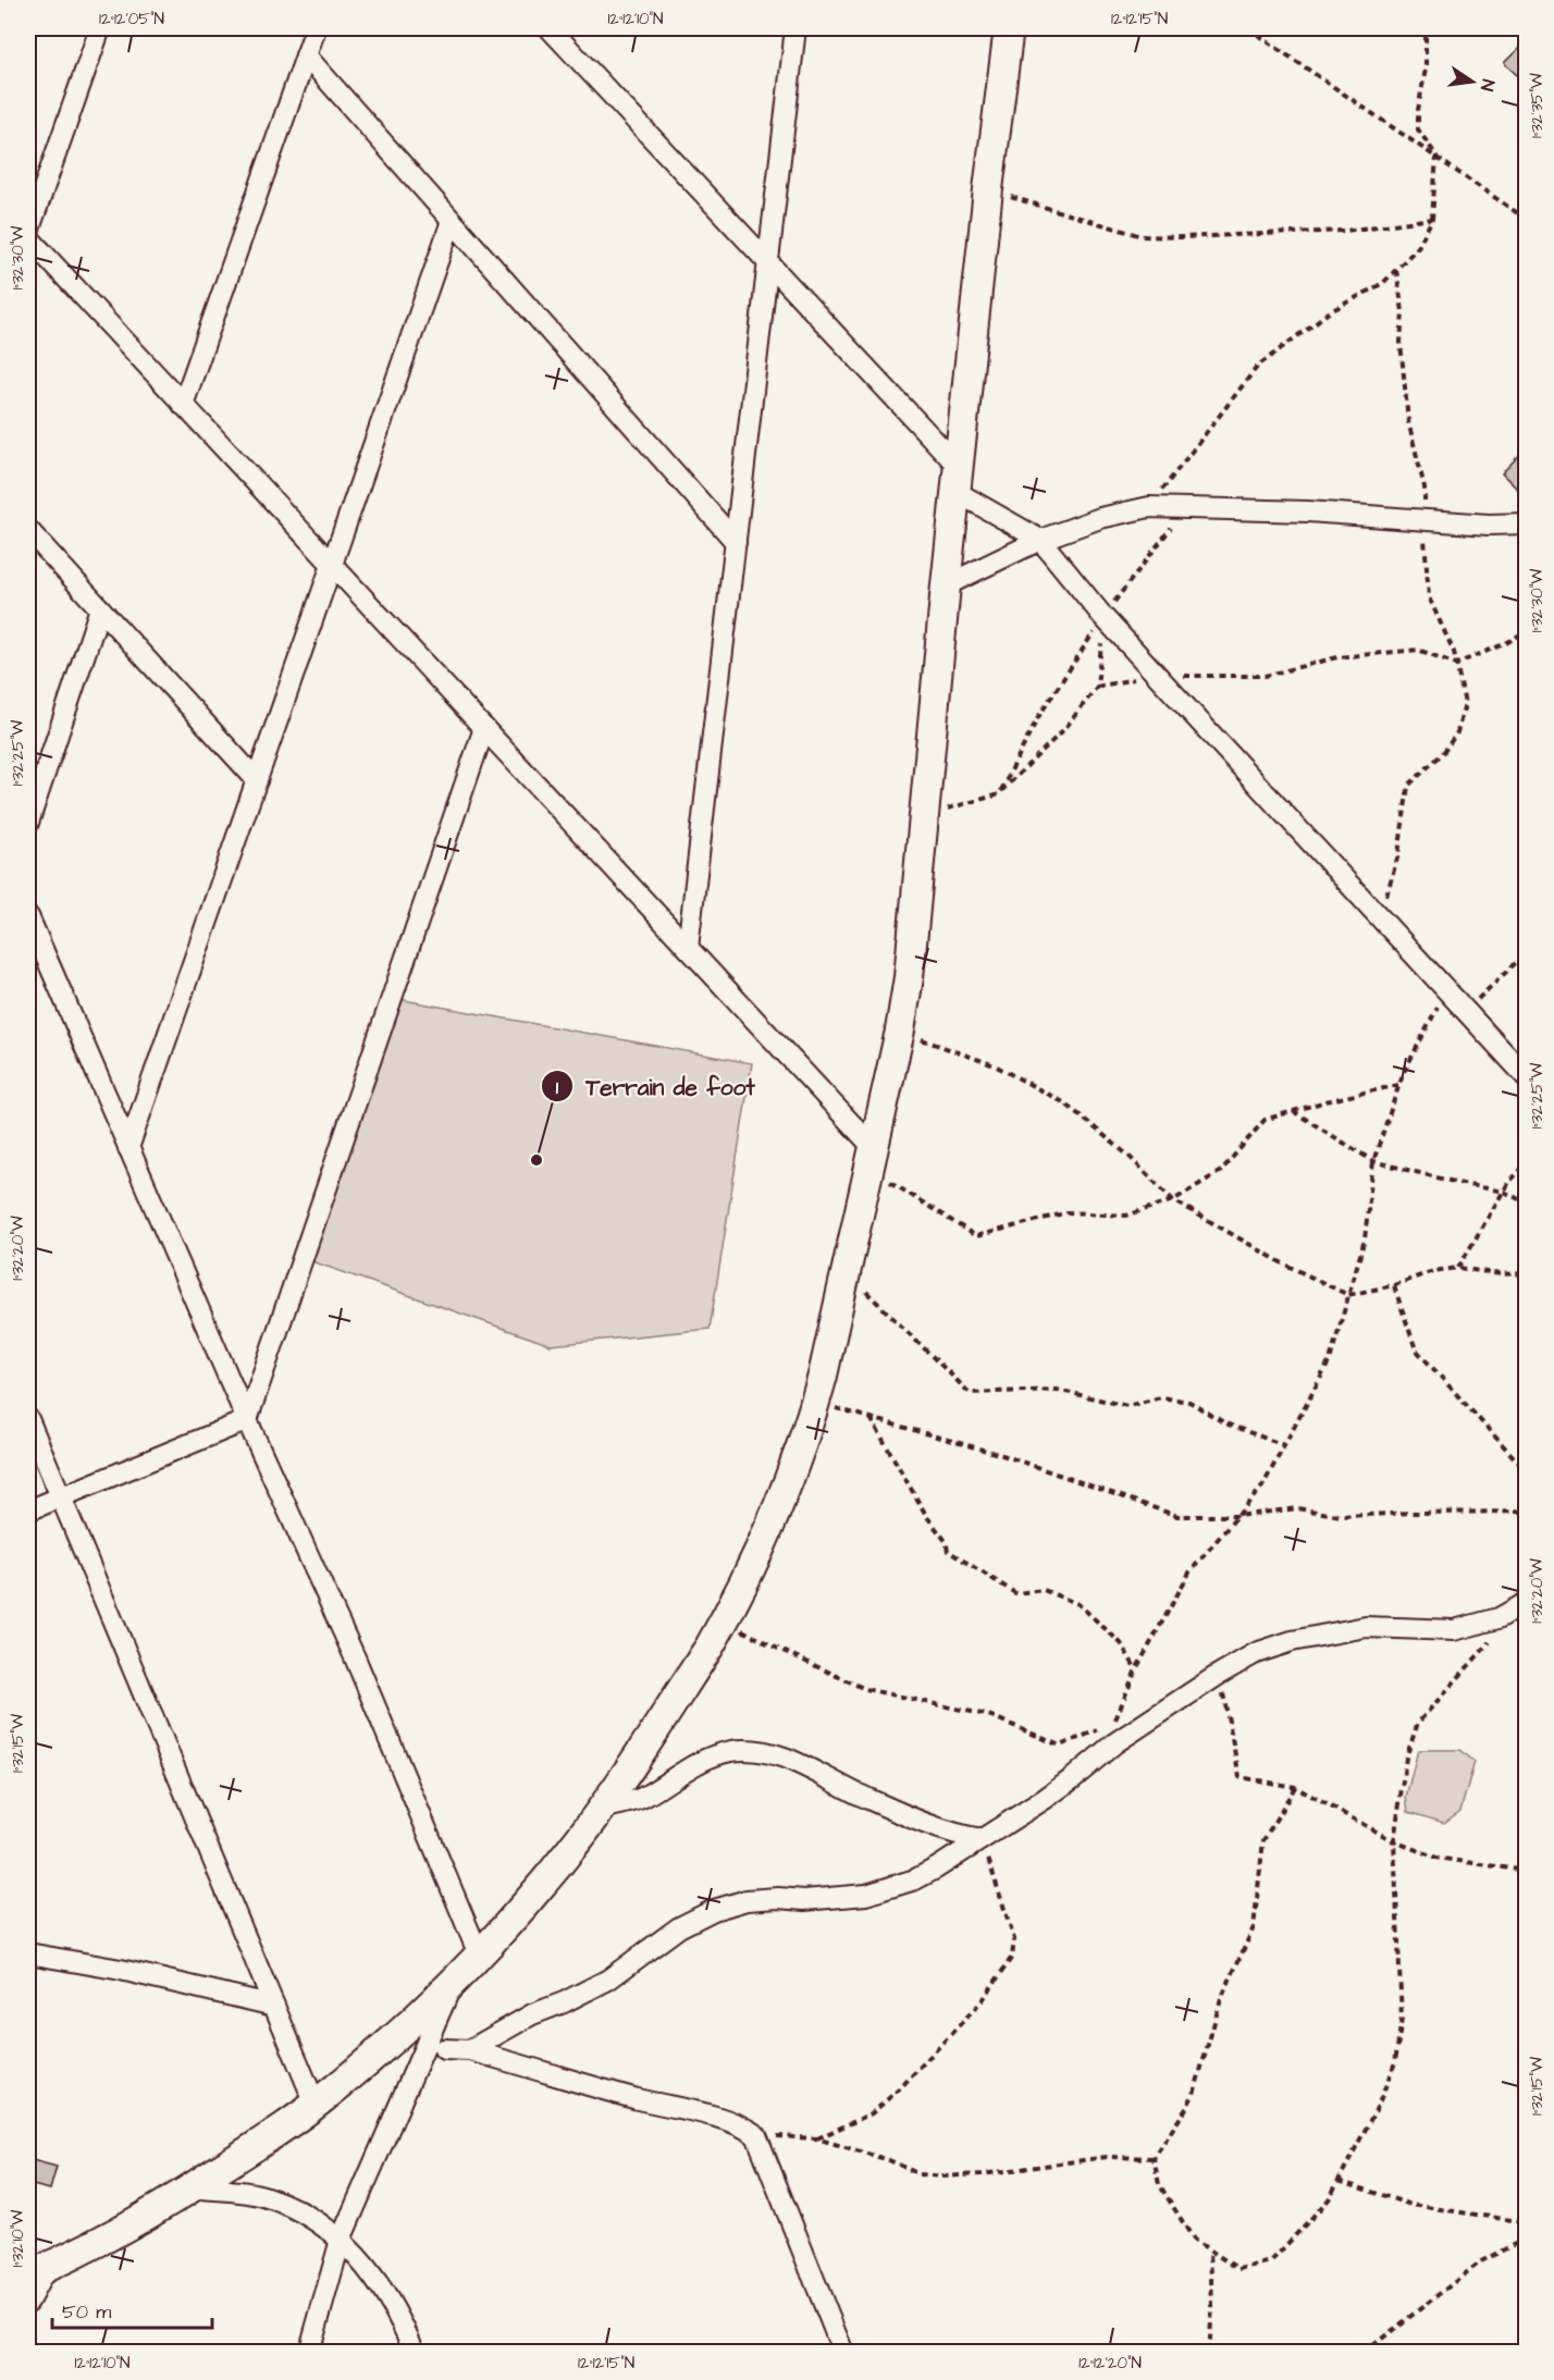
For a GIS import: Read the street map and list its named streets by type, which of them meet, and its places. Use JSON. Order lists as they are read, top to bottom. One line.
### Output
{"places":["Terrain de foot"],"scale_bar":"50 m","north":"right","coordinates":["12°12'05\"N","12°12'10\"N","12°12'15\"N","1°32'35\"W","1°32'30\"W","1°32'25\"W","1°32'20\"W","1°32'15\"W","1°32'10\"W","12°12'20\"N"]}
